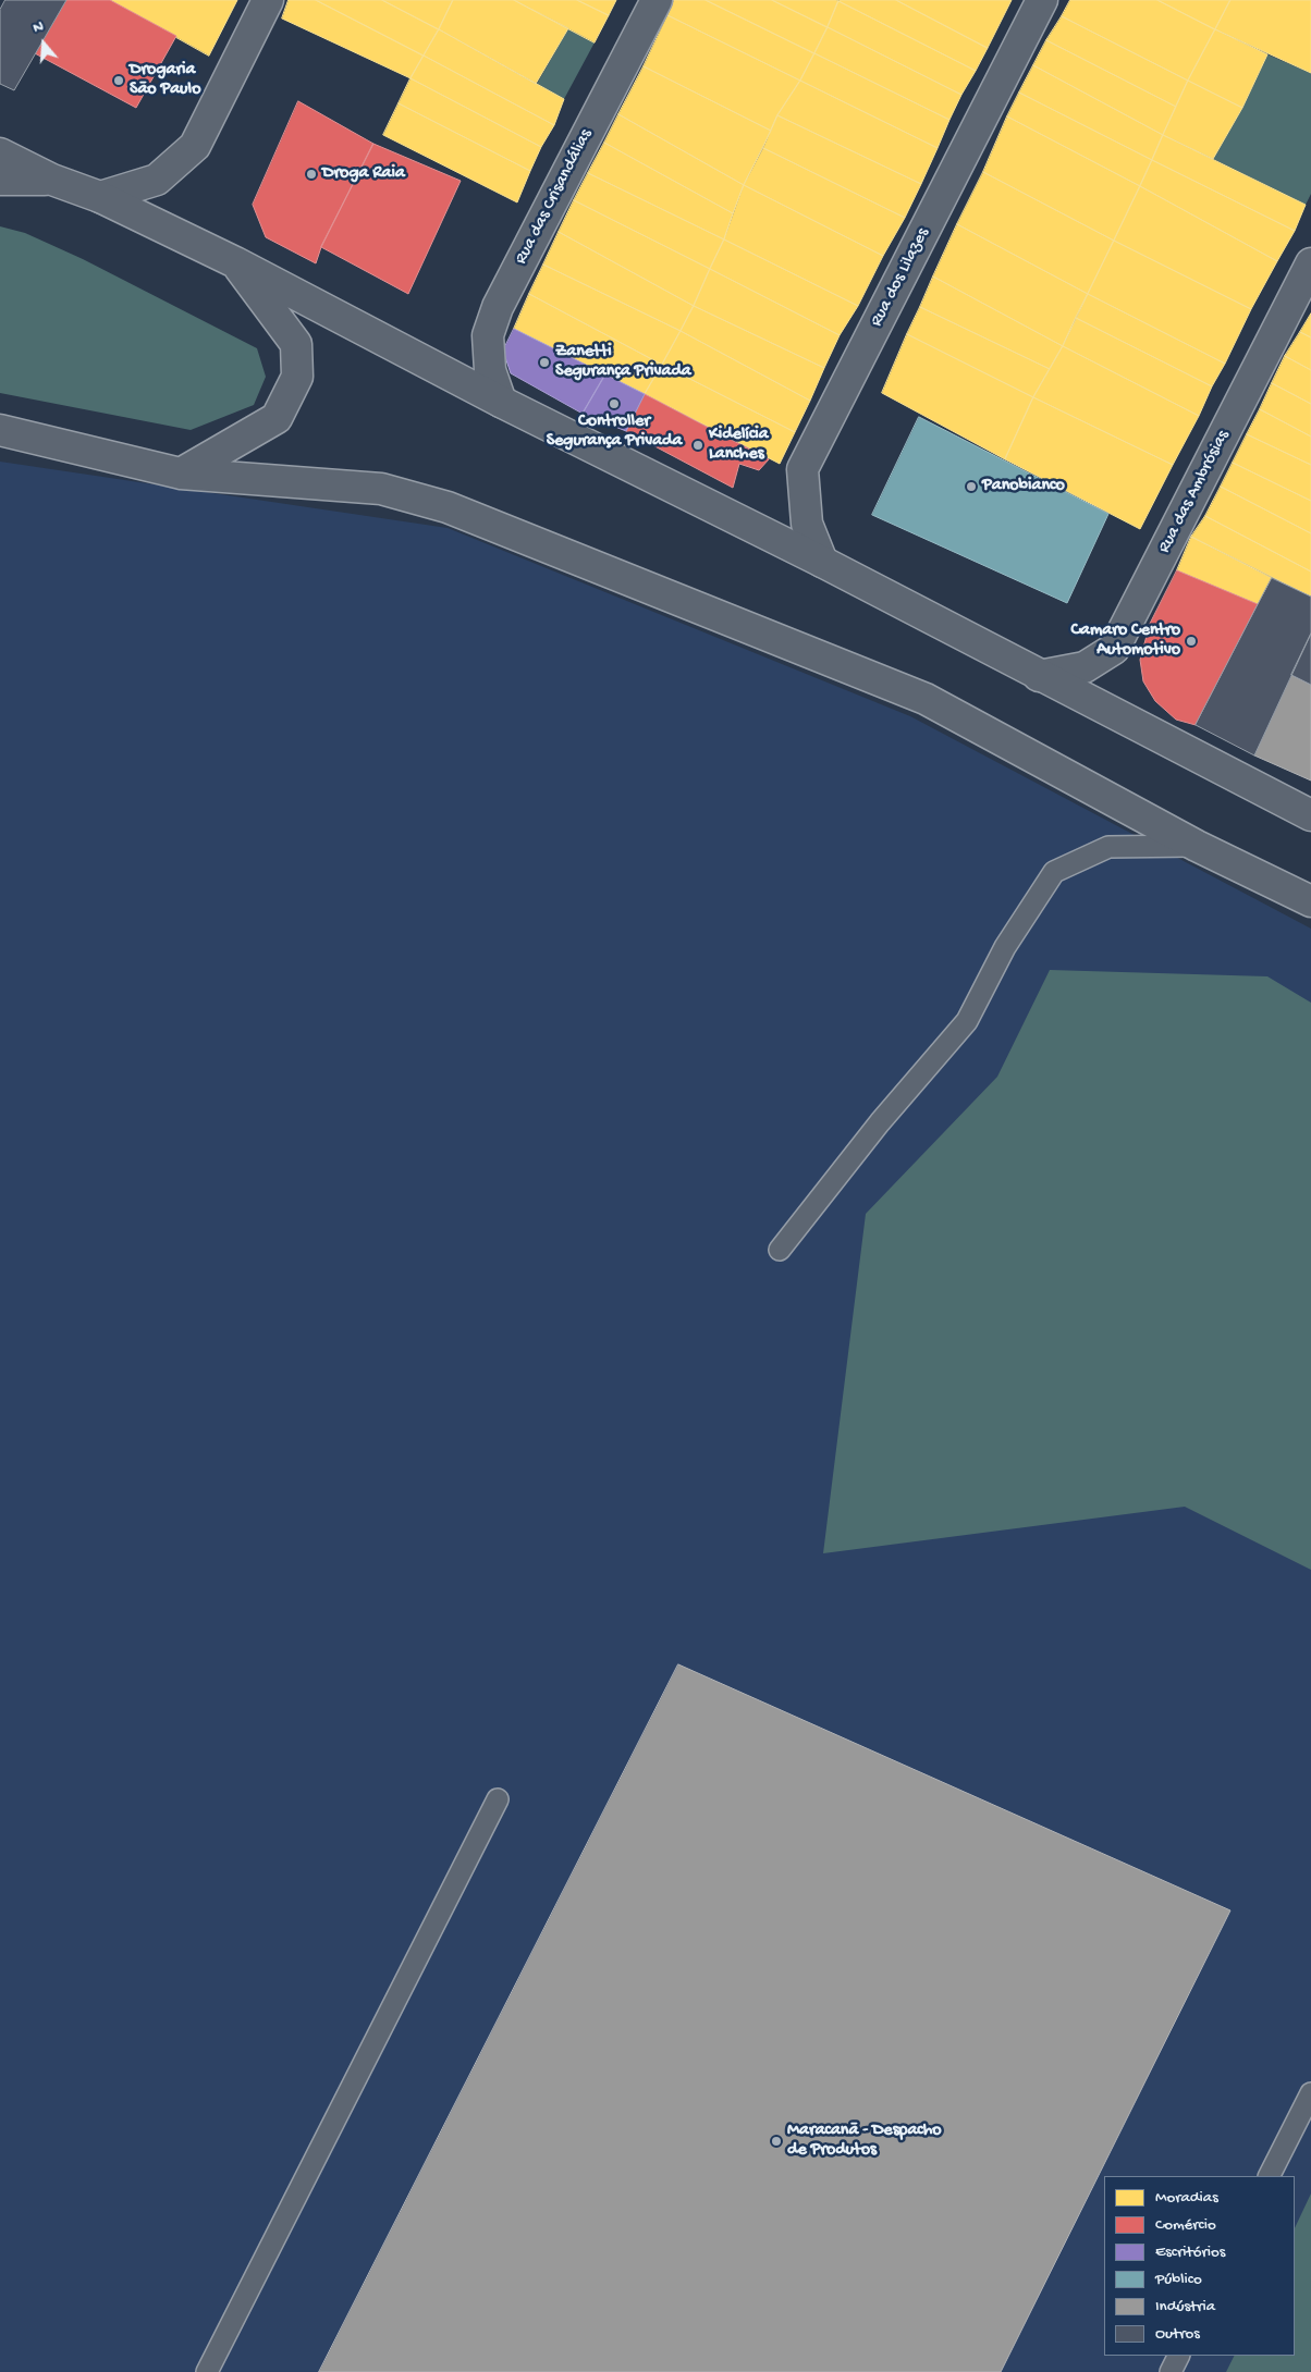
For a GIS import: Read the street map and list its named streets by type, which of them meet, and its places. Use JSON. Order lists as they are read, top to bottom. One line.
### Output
{"streets":{"main road":["Rua das Crisandálias","Rua dos Lilazes","Rua das Ambrósias"]},"places":["Drogaria São Paulo","Droga Raia","Zanetti Segurança Privada","Controller Segurança Privada","Kidelícia Lanches","Panobianco","Camaro Centro Automotivo","Maracanã - Despacho de Produtos"],"legend":["Moradias","Comércio","Escritórios","Público","Indústria","Outros"],"north":"top"}
